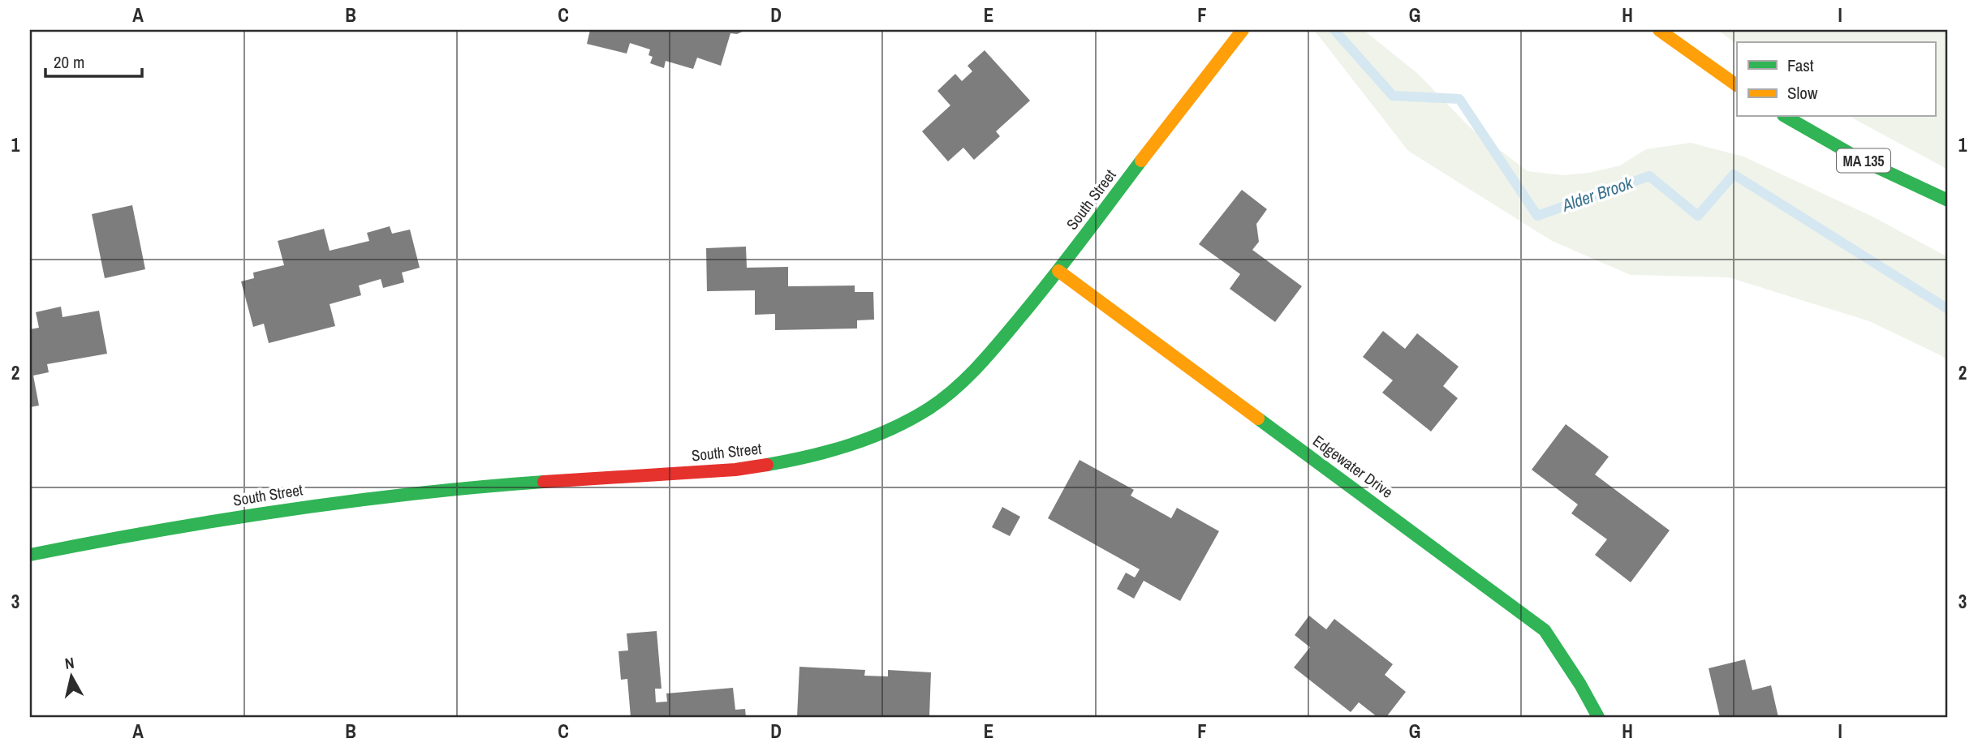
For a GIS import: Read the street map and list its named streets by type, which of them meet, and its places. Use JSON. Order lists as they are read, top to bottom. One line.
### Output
{"streets":{"street":["MA 135","South Street","Edgewater Drive"]},"crossings":[["South Street","Edgewater Drive"]],"water":["Alder Brook"],"legend":["Fast","Slow"],"scale_bar":"20 m","north":"top","grid":{"columns":["A","B","C","D","E","F","G","H","I"],"rows":["1","2","3"]}}
